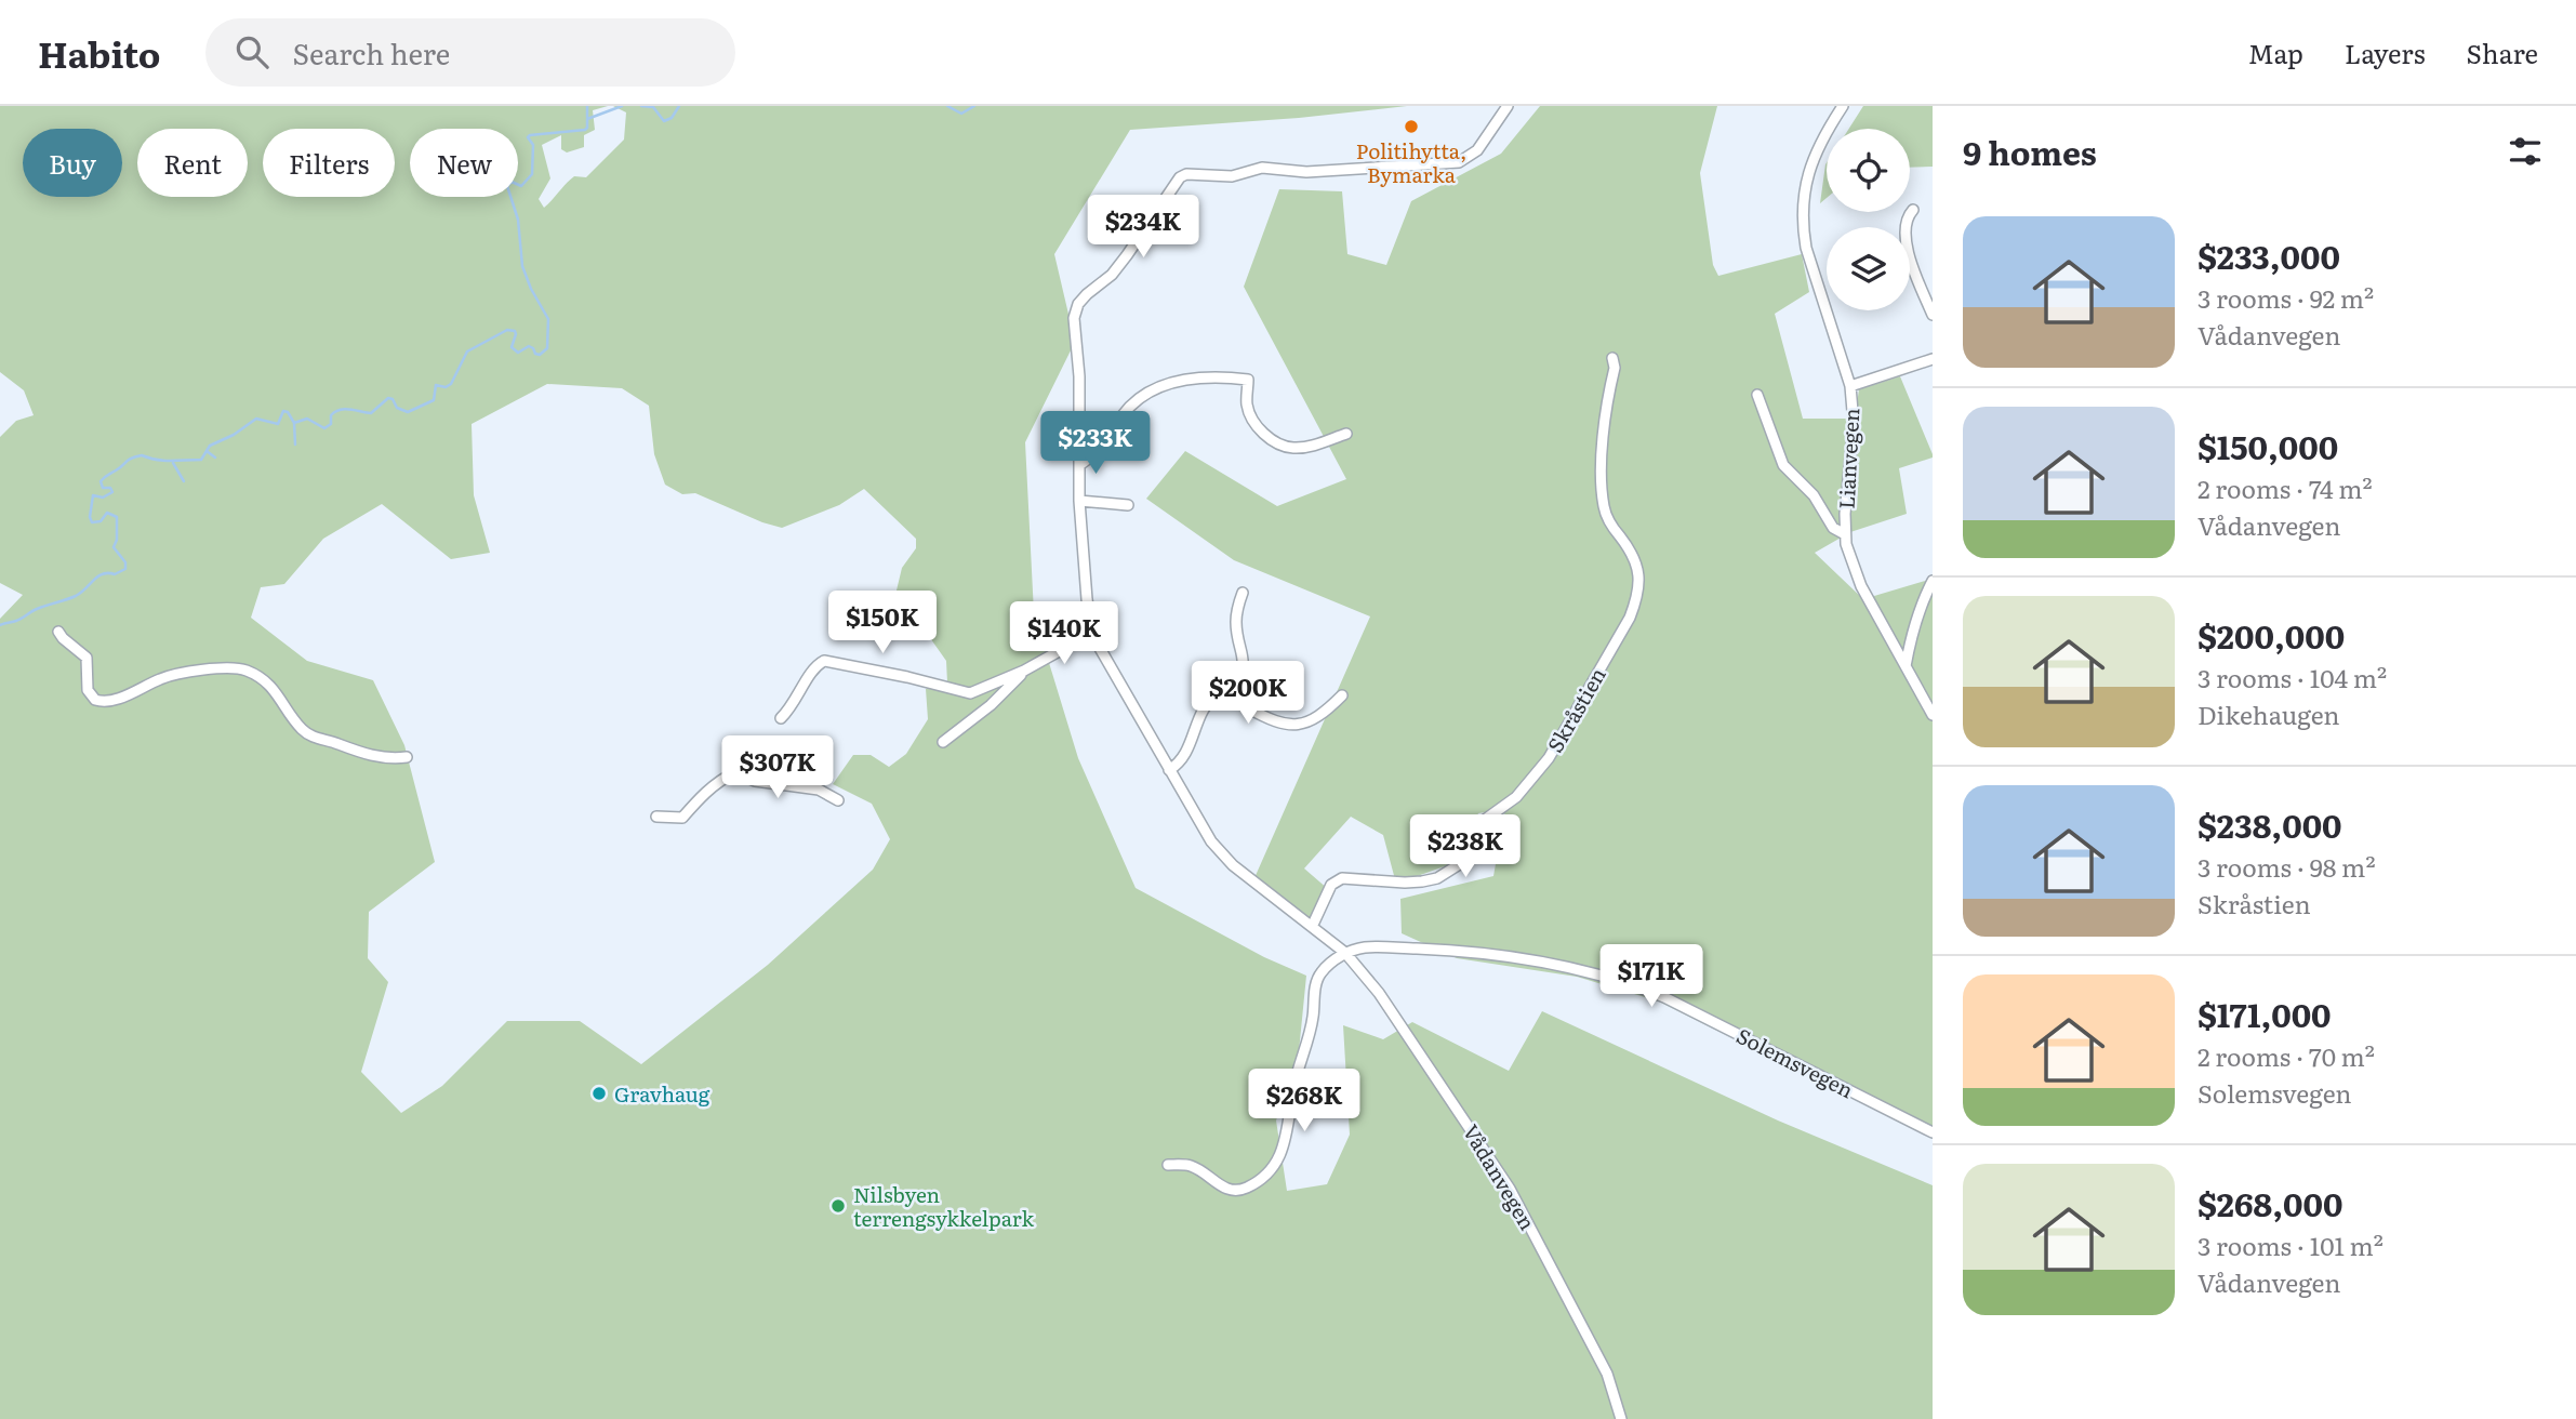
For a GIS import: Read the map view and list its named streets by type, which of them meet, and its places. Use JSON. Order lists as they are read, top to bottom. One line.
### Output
{"streets":{"street":["Lianvegen","Skråstien","Solemsvegen","Vådanvegen"]},"crossings":[["Skråstien","Vådanvegen"],["Solemsvegen","Vådanvegen"]],"places":["Politihytta, Bymarka","Gravhaug","Nilsbyen terrengsykkelpark"],"page":{"header":"Habito","search":"Search here","nav":["Map","Layers","Share"],"heading":"9 homes","chip":["Buy","Rent","Filters","New"],"price":["$234K","$233K","$150K","$140K","$200K","$307K","$238K","$171K","$268K"],"list":[{"name":"$233,000","note":"3 rooms · 92 m² · Vådanvegen"},{"name":"$150,000","note":"2 rooms · 74 m² · Vådanvegen"},{"name":"$200,000","note":"3 rooms · 104 m² · Dikehaugen"},{"name":"$238,000","note":"3 rooms · 98 m² · Skråstien"},{"name":"$171,000","note":"2 rooms · 70 m² · Solemsvegen"},{"name":"$268,000","note":"3 rooms · 101 m² · Vådanvegen"}]}}
